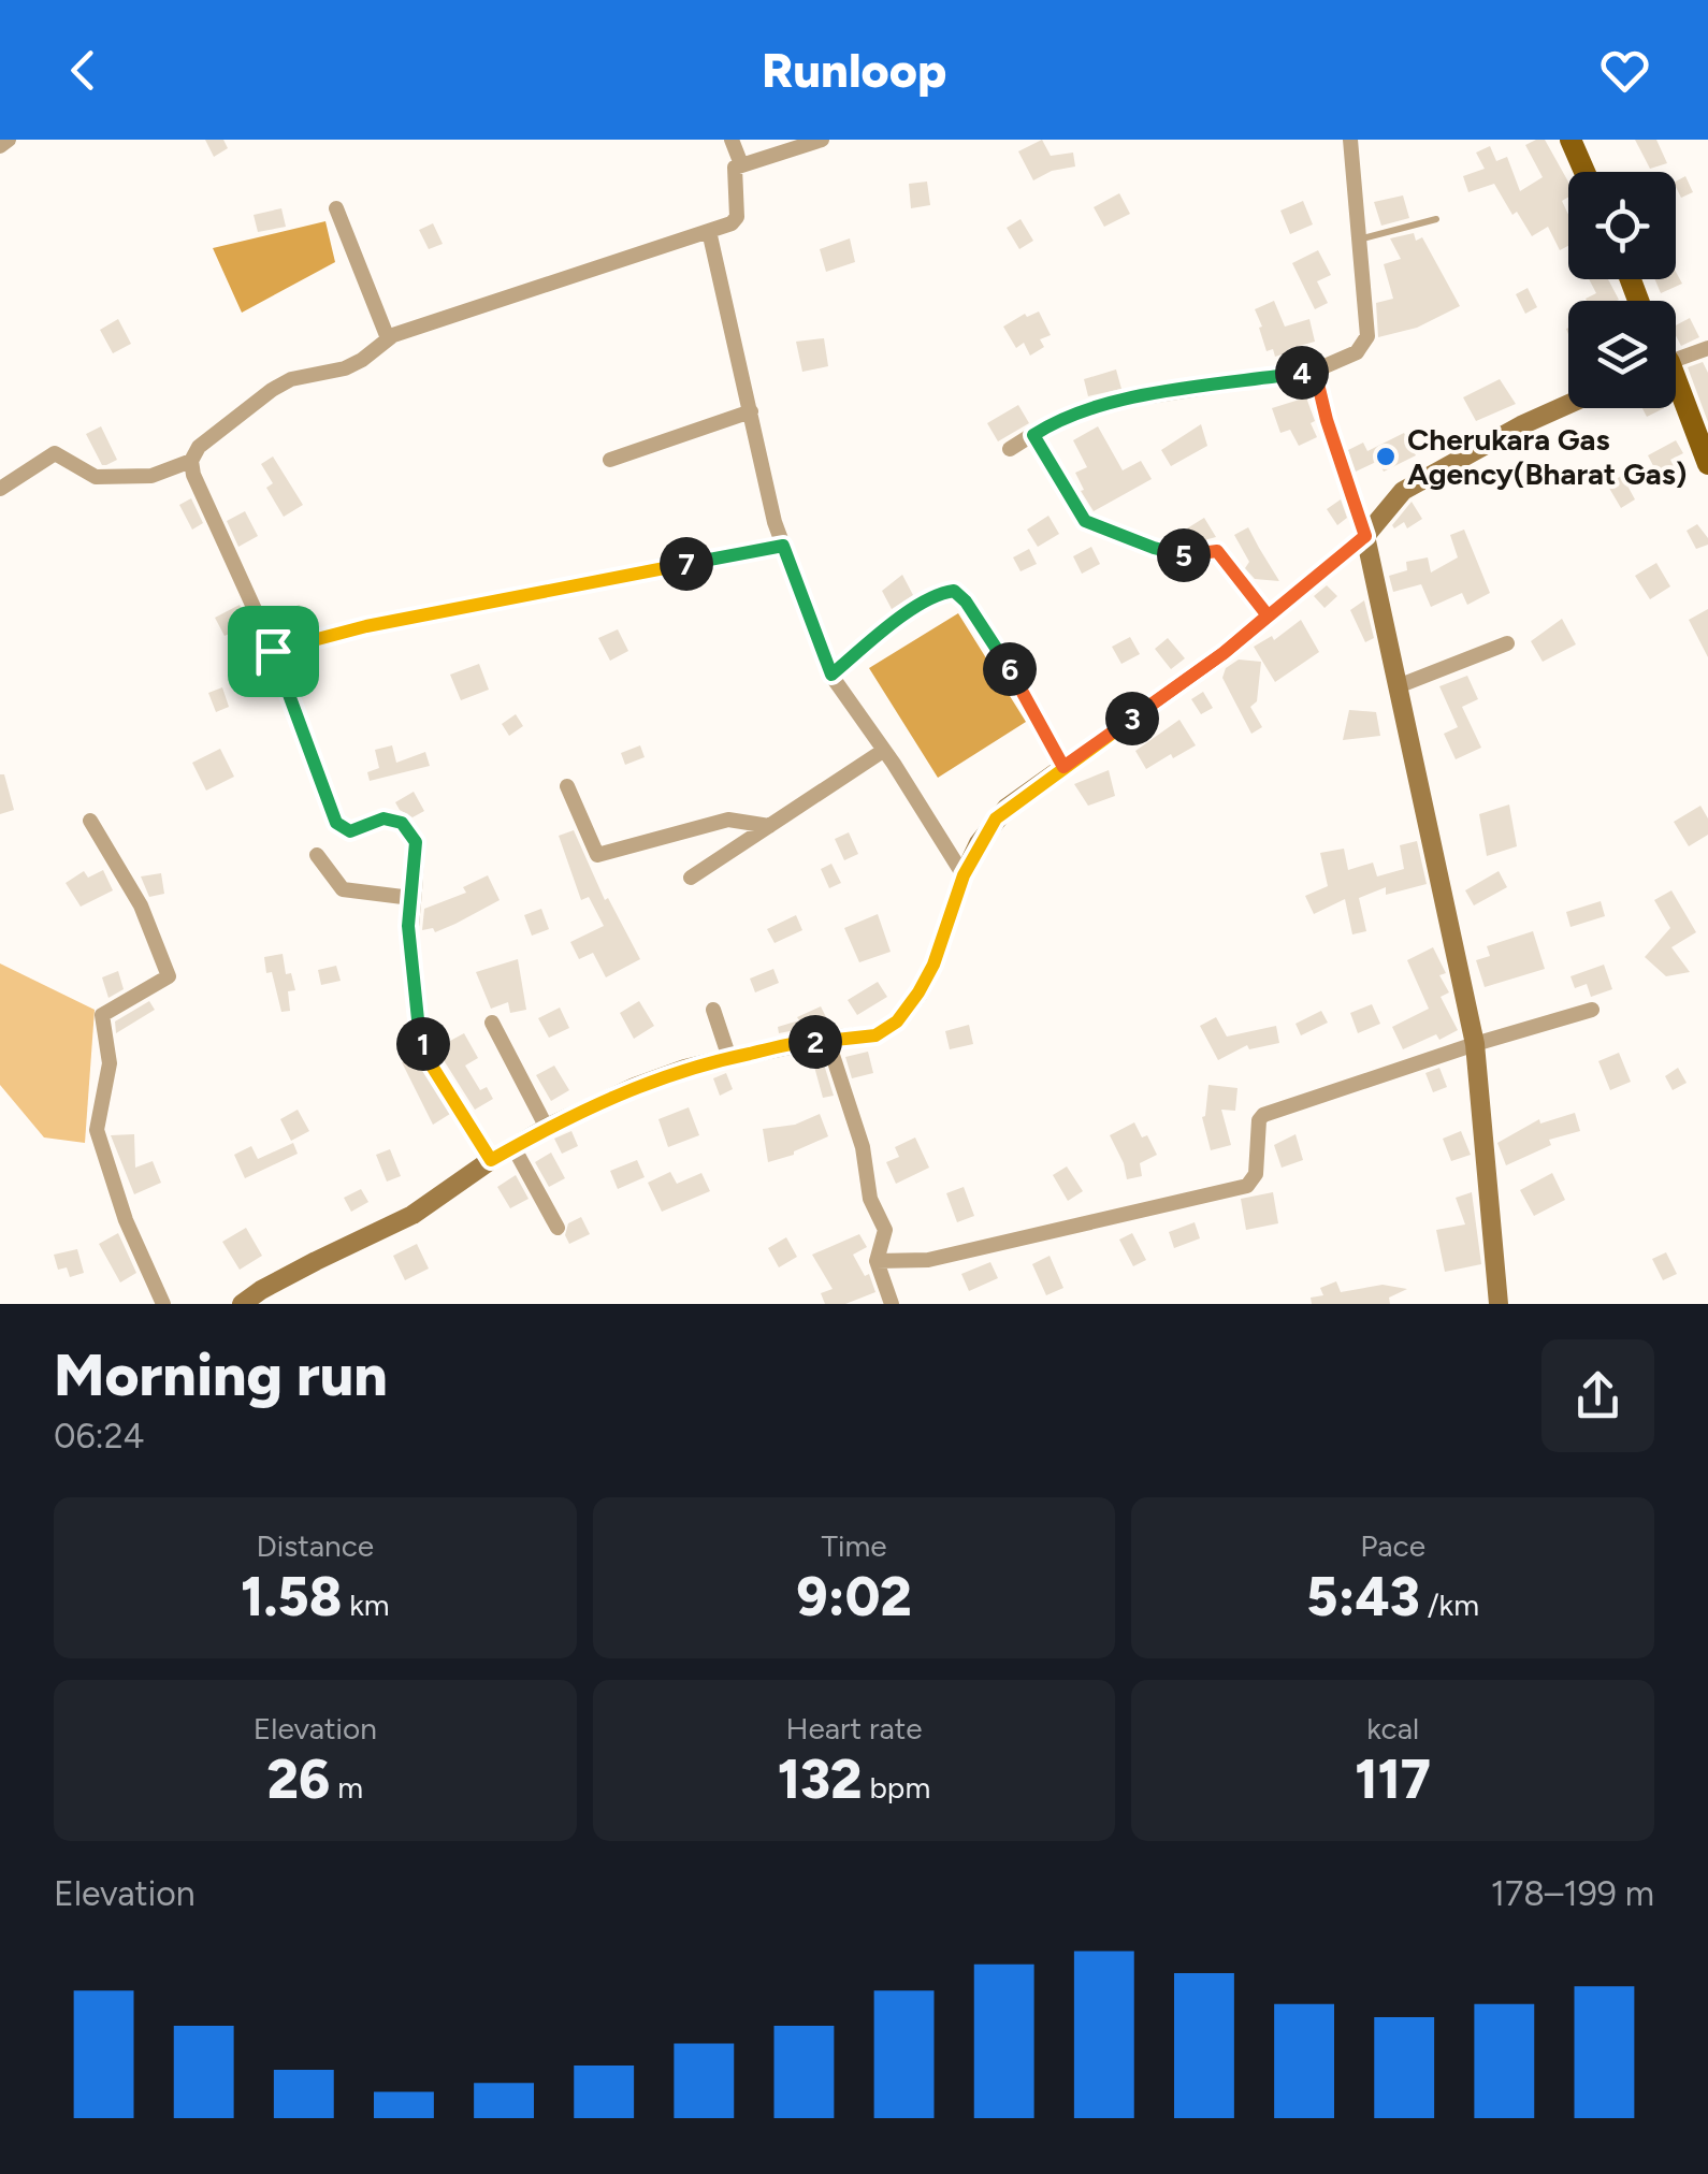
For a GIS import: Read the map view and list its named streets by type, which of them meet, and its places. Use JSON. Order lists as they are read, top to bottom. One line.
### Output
{"places":["Cherukara Gas Agency(Bharat Gas)"],"page":{"header":"Runloop","pins":["4","5","7","6","3","2","1"],"heading":["Morning run","06:24"],"stats":[["Distance","1.58 km"],["Time","9:02"],["Pace","5:43 /km"],["Elevation","26 m"],["Heart rate","132 bpm"],["kcal","117"]],"chart":["Elevation","178–199 m"]}}
